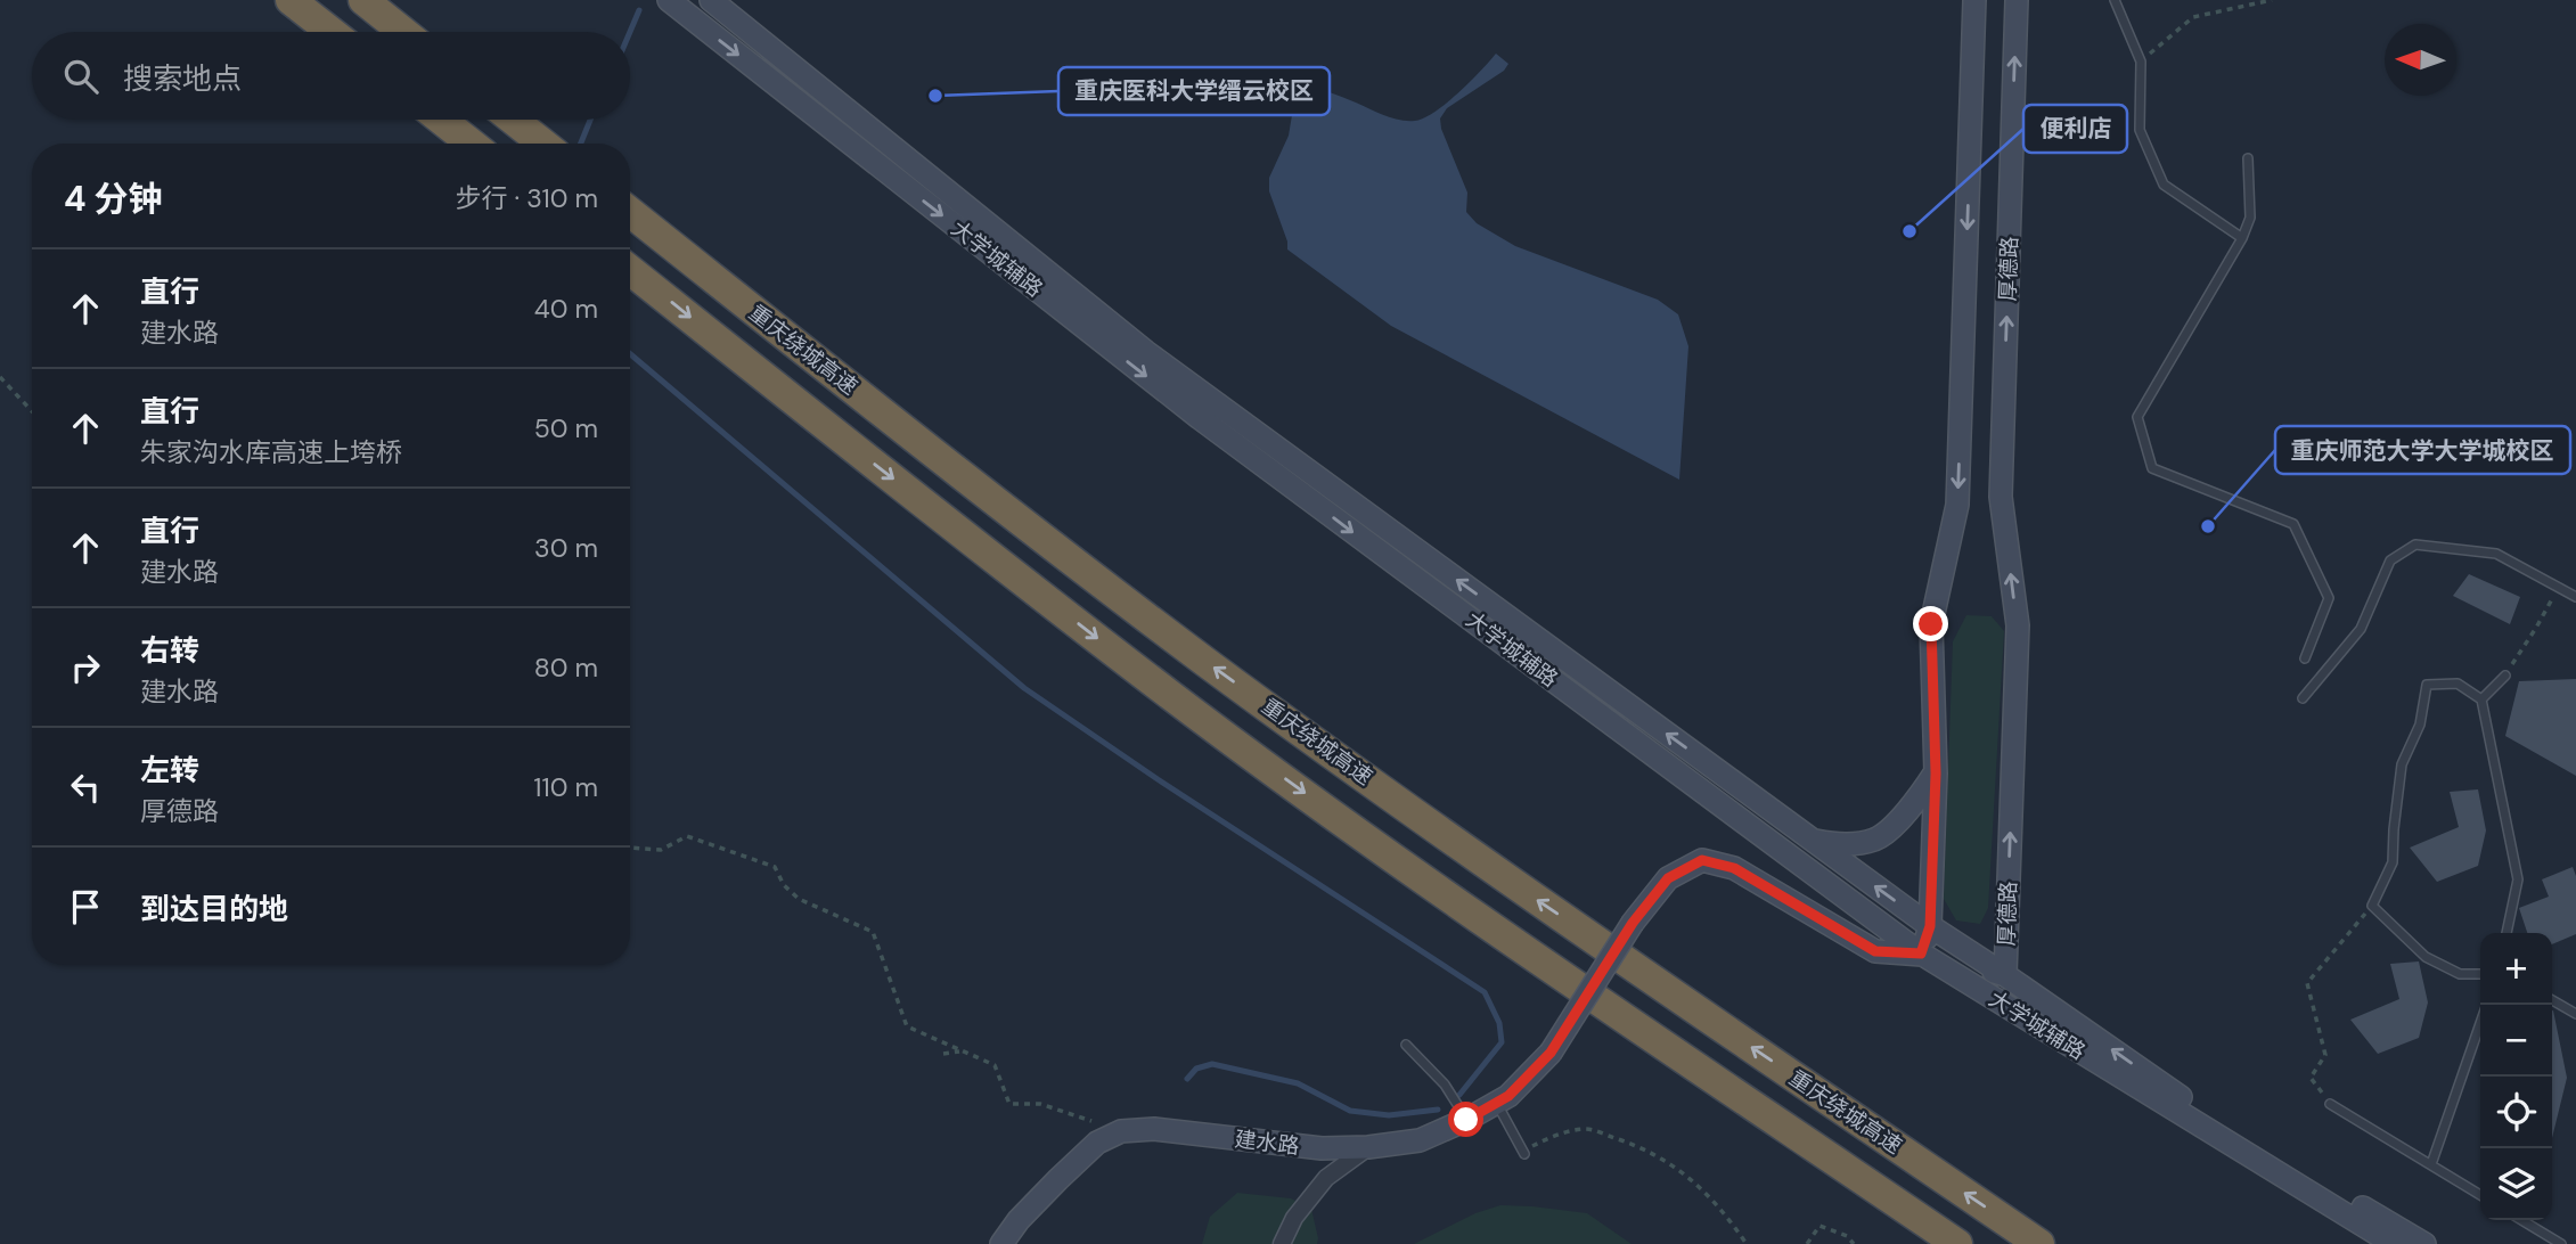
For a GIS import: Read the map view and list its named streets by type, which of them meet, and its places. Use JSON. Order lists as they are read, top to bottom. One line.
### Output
{"streets":{"highway":["重庆绕城高速"],"street":["大学城辅路","厚德路","建水路"]},"crossings":[["大学城辅路","厚德路"],["大学城辅路","建水路"],["厚德路","建水路"]],"places":["重庆医科大学缙云校区","便利店","重庆师范大学大学城校区"],"north":"left","page":{"search":"搜索地点","heading":["4 分钟","步行 · 310 m"],"list":[["直行","建水路","40 m"],["直行","朱家沟水库高速上垮桥","50 m"],["直行","建水路","30 m"],["右转","建水路","80 m"],["左转","厚德路","110 m"],"到达目的地"],"map_buttons":["+","−"]}}
